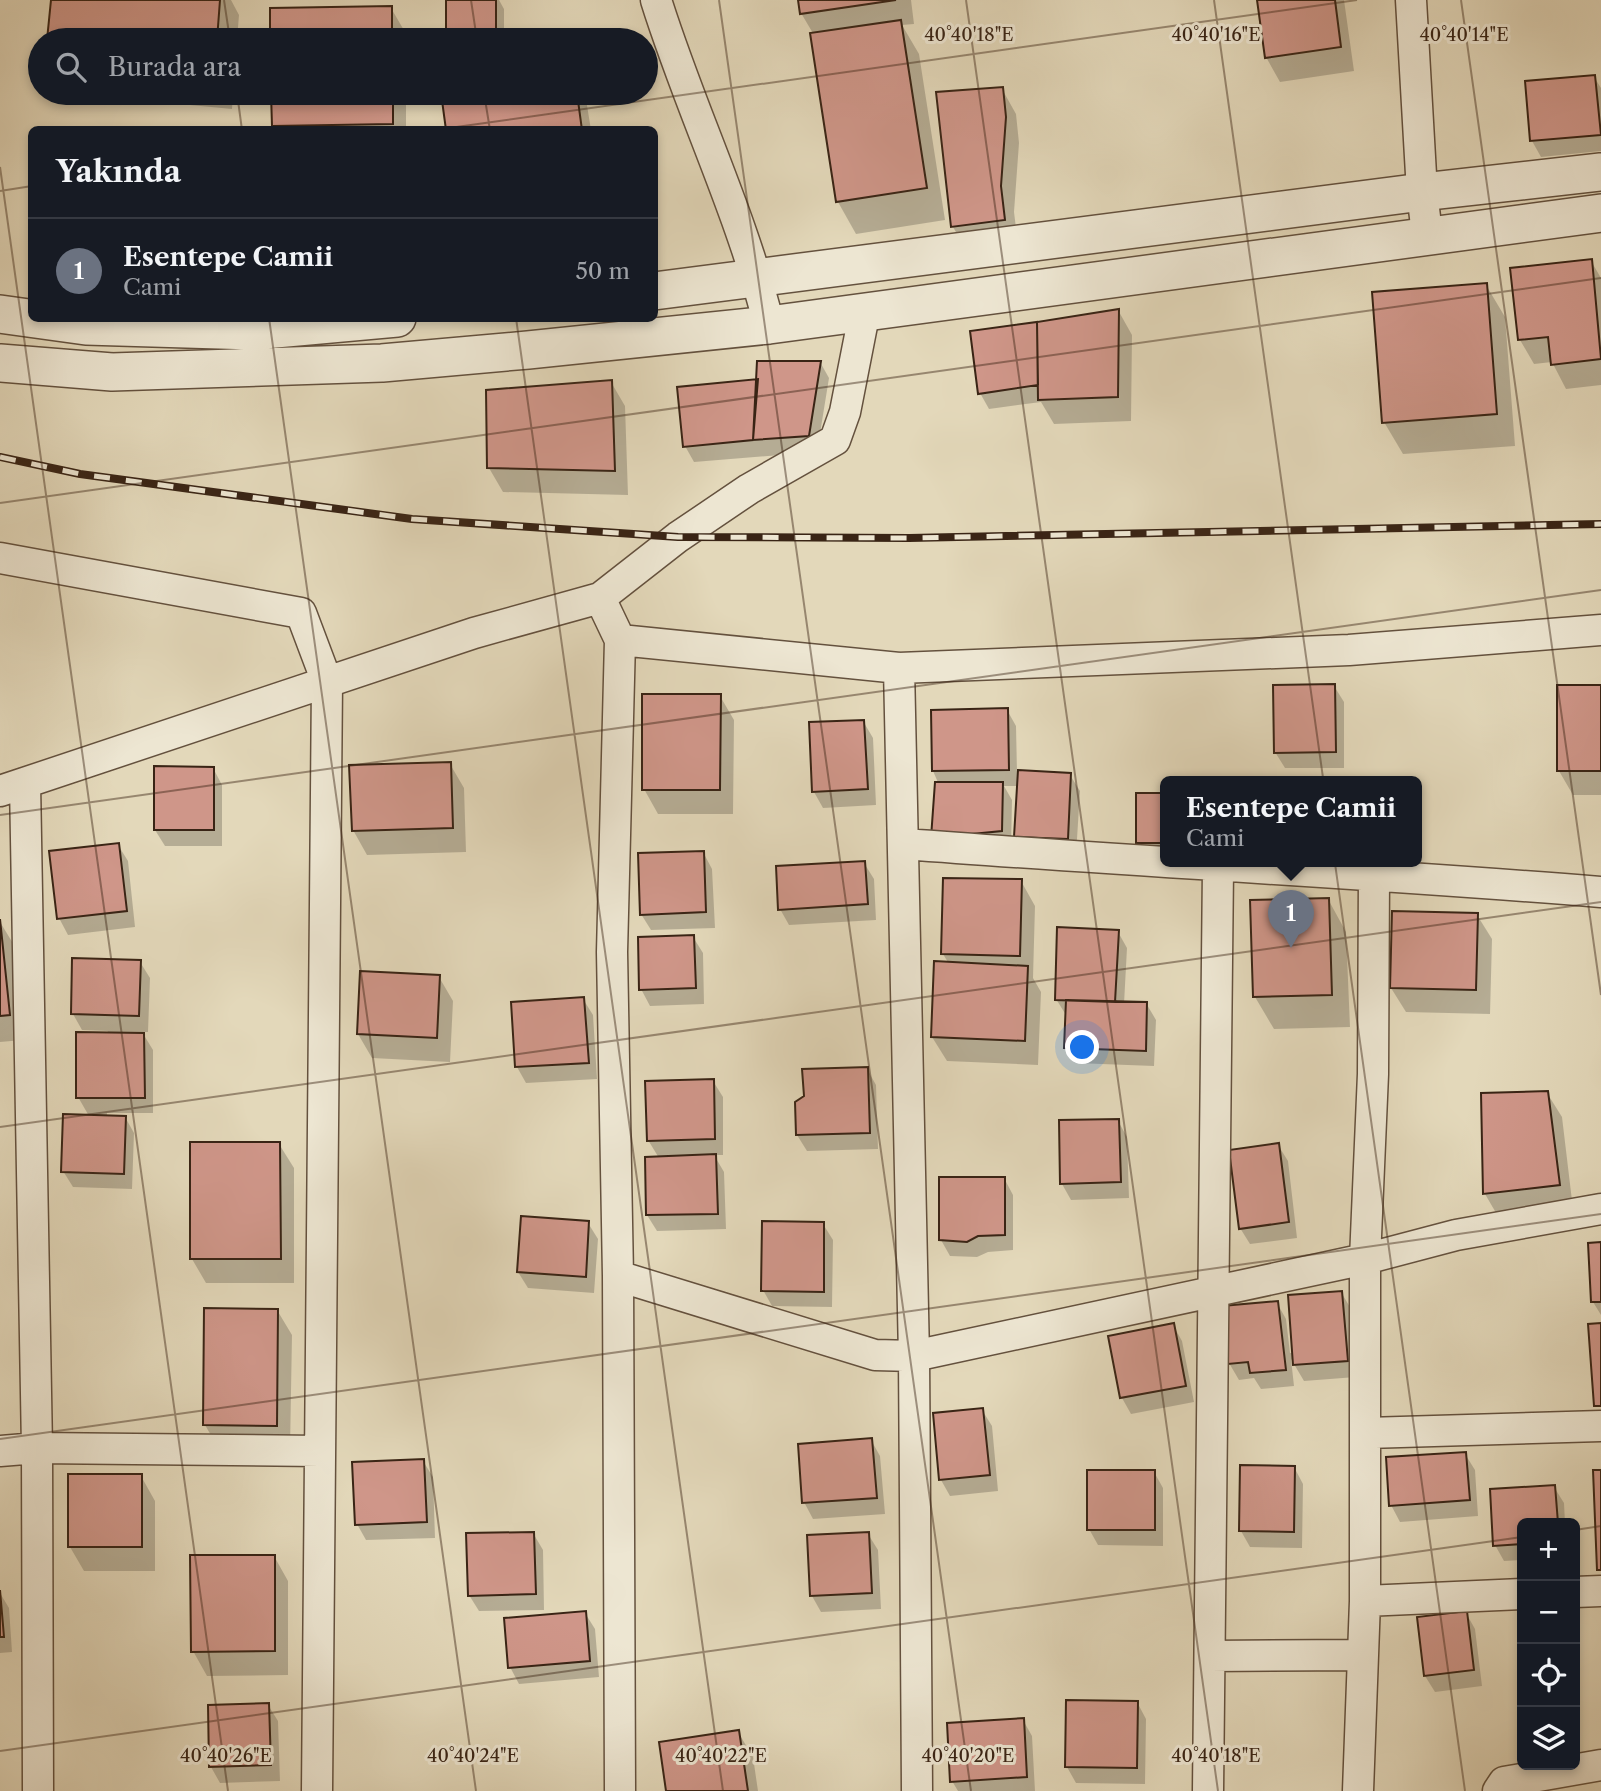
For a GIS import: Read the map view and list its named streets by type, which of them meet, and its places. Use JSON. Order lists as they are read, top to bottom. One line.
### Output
{"page":{"search":"Burada ara","heading":"Yakında","list":[{"mark":"1","name":"Esentepe Camii","note":"Cami","value":"50 m"}],"popup":["Esentepe Camii","Cami"],"pins":"1","map_buttons":["+","−"]},"coordinates":["40°40'18\"E","40°40'16\"E","40°40'14\"E","40°40'26\"E","40°40'24\"E","40°40'22\"E","40°40'20\"E"]}
